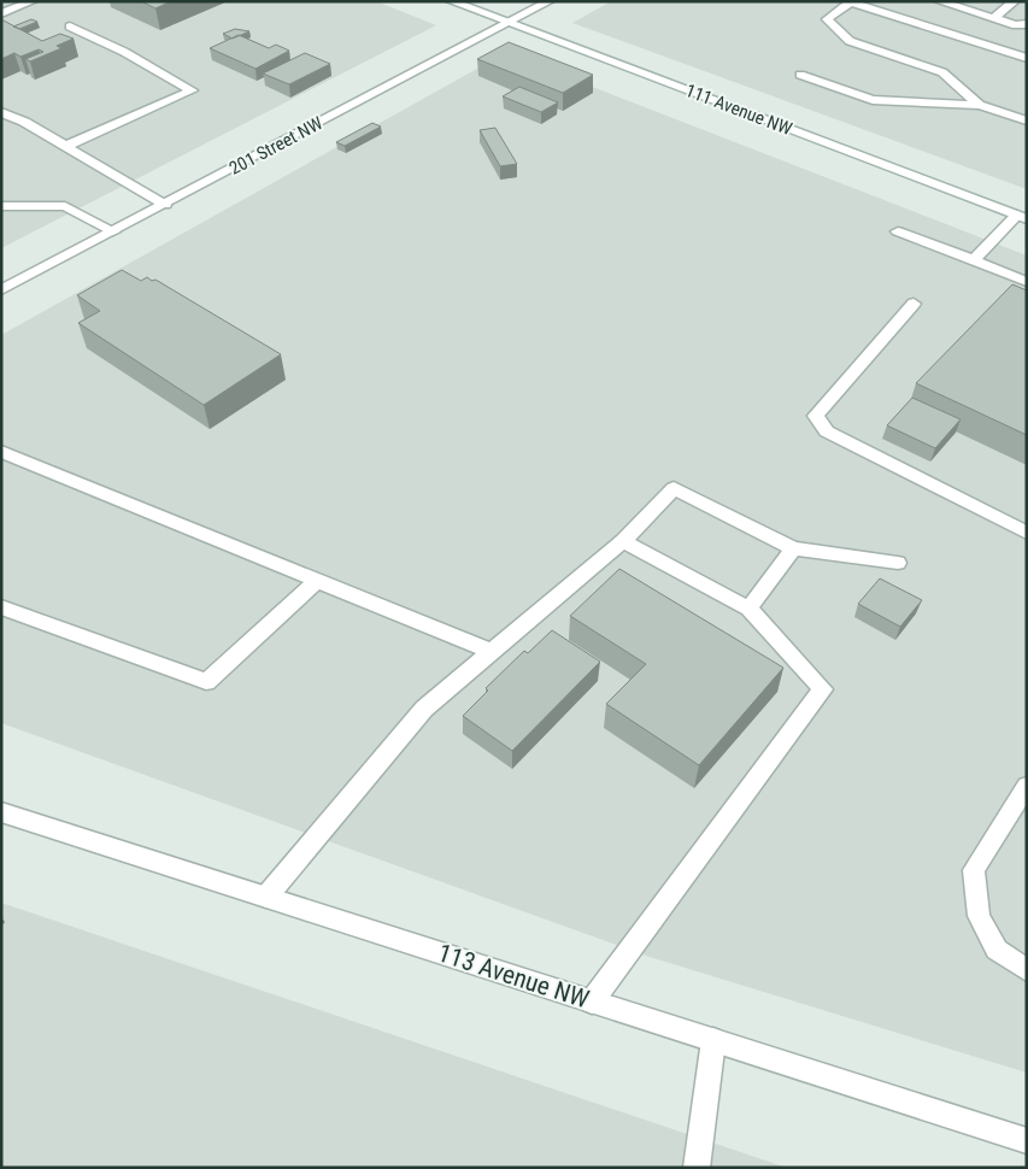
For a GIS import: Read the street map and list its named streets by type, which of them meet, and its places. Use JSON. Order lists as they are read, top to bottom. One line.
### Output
{"streets":{"street":["111 Avenue NW","201 Street NW","113 Avenue NW"]},"crossings":[["111 Avenue NW","201 Street NW"]]}
